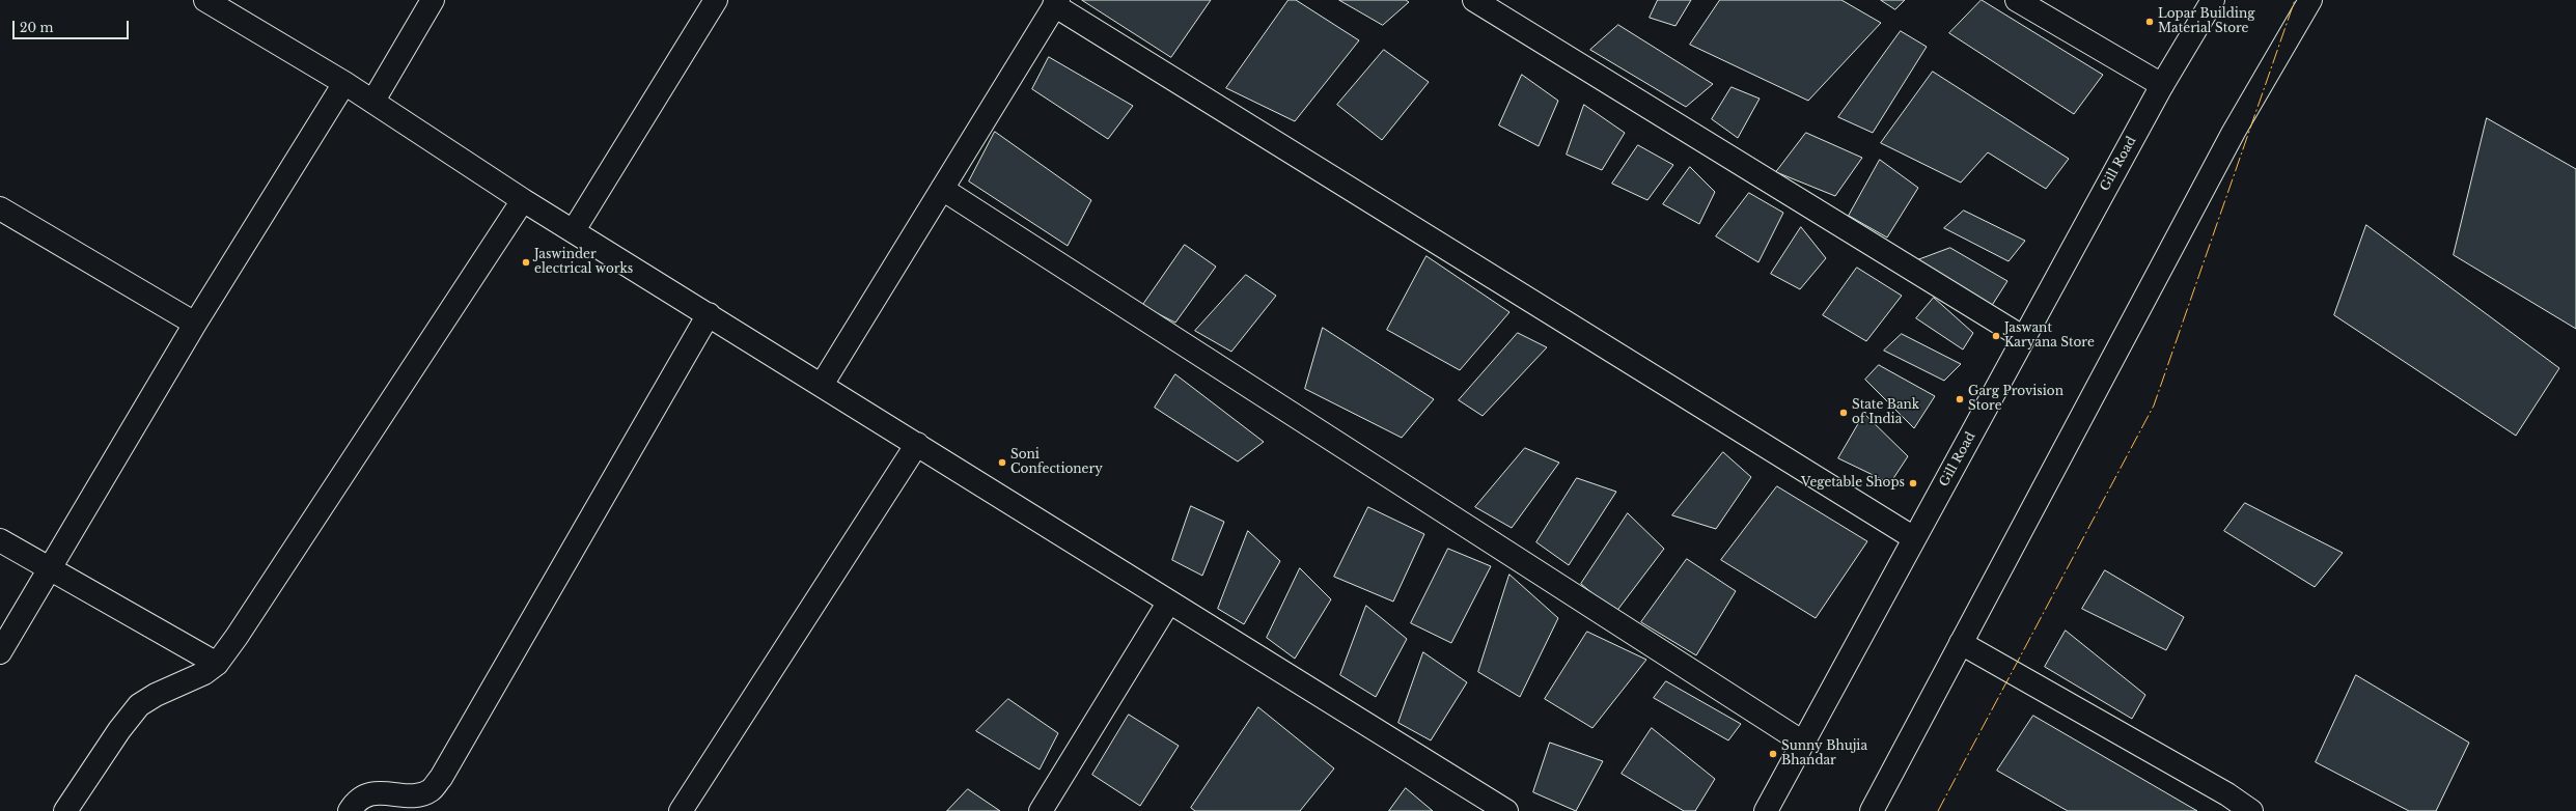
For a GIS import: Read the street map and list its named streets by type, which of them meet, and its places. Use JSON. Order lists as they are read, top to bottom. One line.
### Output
{"streets":{"street":["Gill Road"]},"places":["Lopar Building Material Store","Jaswinder electrical works","Jaswant Karyana Store","Garg Provision Store","State Bank of India","Soni Confectionery","Vegetable Shops","Sunny Bhujia Bhandar"],"scale_bar":"20 m"}
